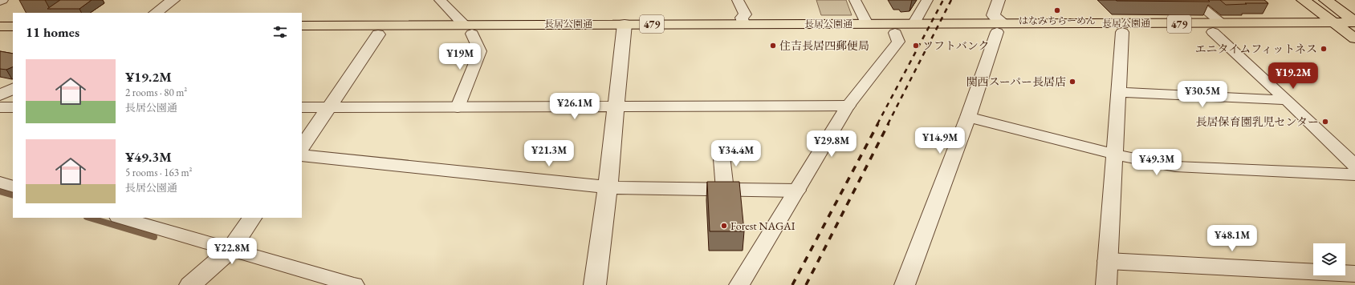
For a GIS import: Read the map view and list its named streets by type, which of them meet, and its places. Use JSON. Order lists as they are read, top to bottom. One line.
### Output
{"streets":{"main road":["長居公園通","479"]},"places":["はなみちらーめん","住吉長居四郵便局","ソフトバンク","エニタイムフィットネス","関西スーパー長居店","長居保育園乳児センター","Forest NAGAI"],"page":{"heading":"11 homes","price":["¥19M","¥19.2M","¥30.5M","¥26.1M","¥14.9M","¥29.8M","¥21.3M","¥34.4M","¥49.3M","¥48.1M","¥22.8M"],"list":[{"name":"¥19.2M","note":"2 rooms · 80 m² · 長居公園通"},{"name":"¥49.3M","note":"5 rooms · 163 m² · 長居公園通"}]}}
